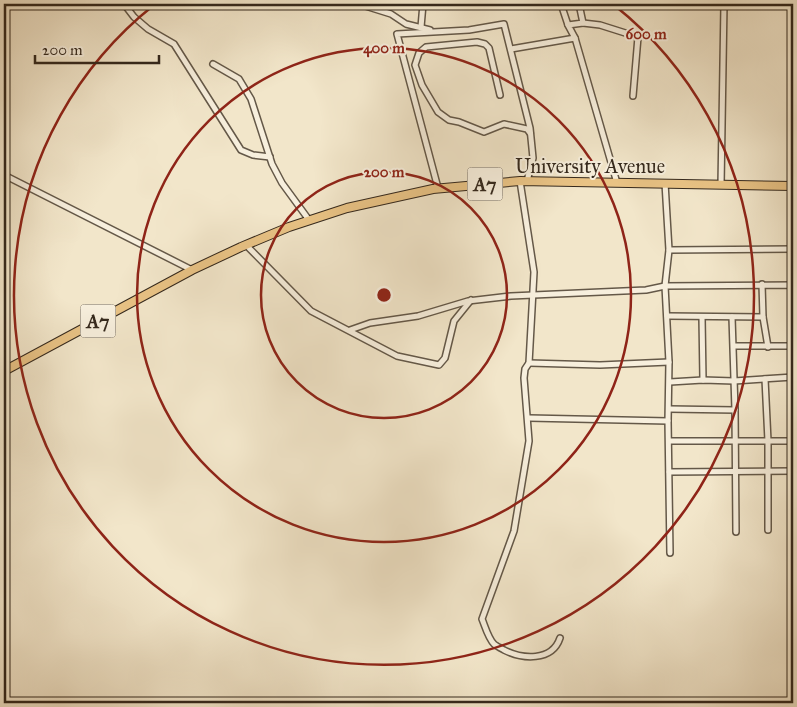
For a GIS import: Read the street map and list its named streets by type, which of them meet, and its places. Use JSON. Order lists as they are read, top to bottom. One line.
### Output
{"streets":{"highway":["University Avenue","A7"]},"crossings":[["University Avenue","A7"]],"scale_bar":"200 m","rings":["600 m","400 m","200 m"]}
